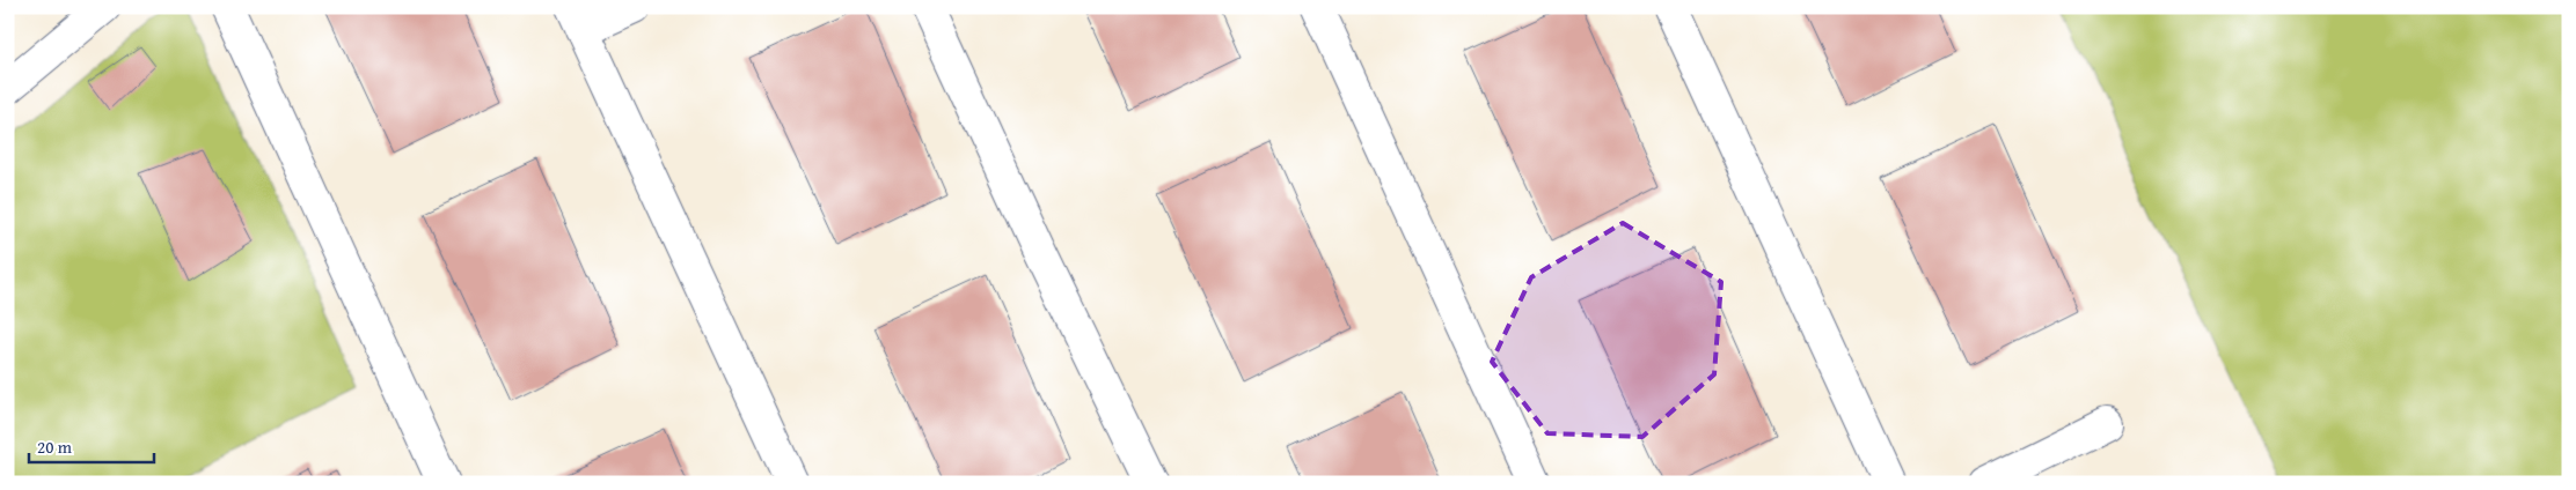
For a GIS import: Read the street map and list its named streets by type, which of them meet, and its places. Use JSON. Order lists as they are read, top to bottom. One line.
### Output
{"scale_bar":"20 m"}
